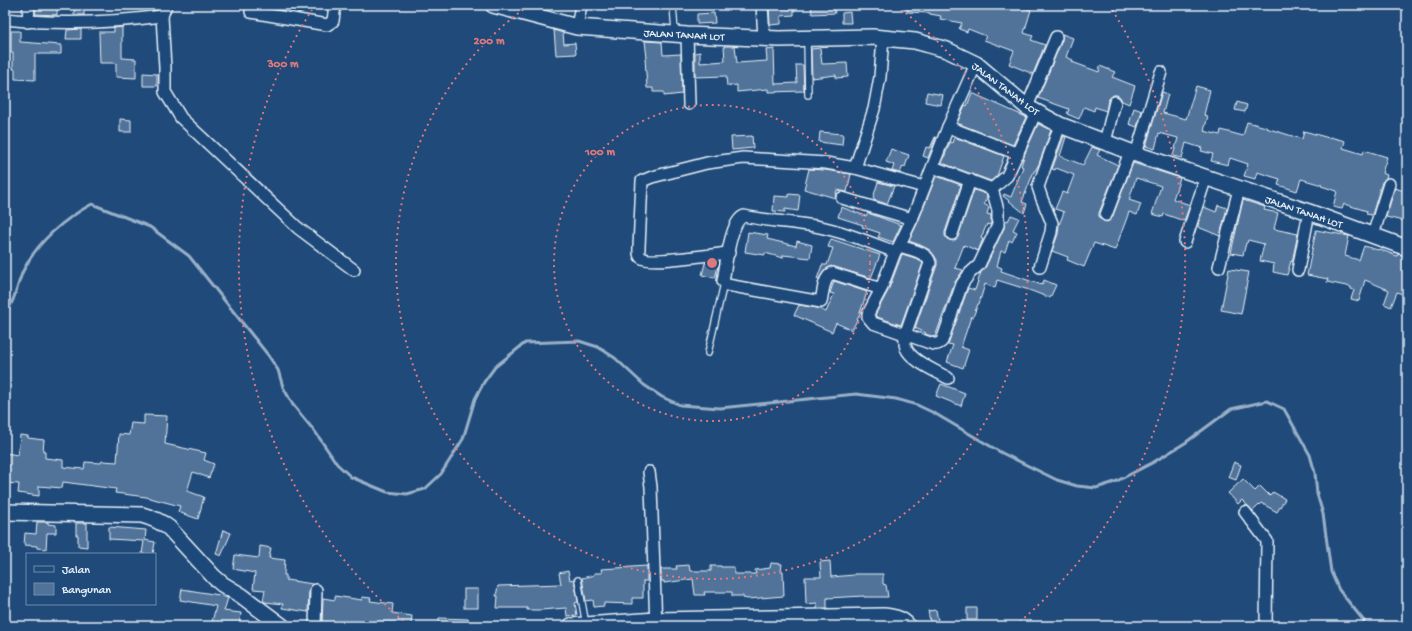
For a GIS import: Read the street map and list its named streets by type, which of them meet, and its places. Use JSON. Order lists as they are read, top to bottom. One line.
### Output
{"streets":{"main road":["JALAN TANAH LOT"]},"legend":["Jalan","Bangunan"],"rings":["200 m","300 m","100 m"]}
